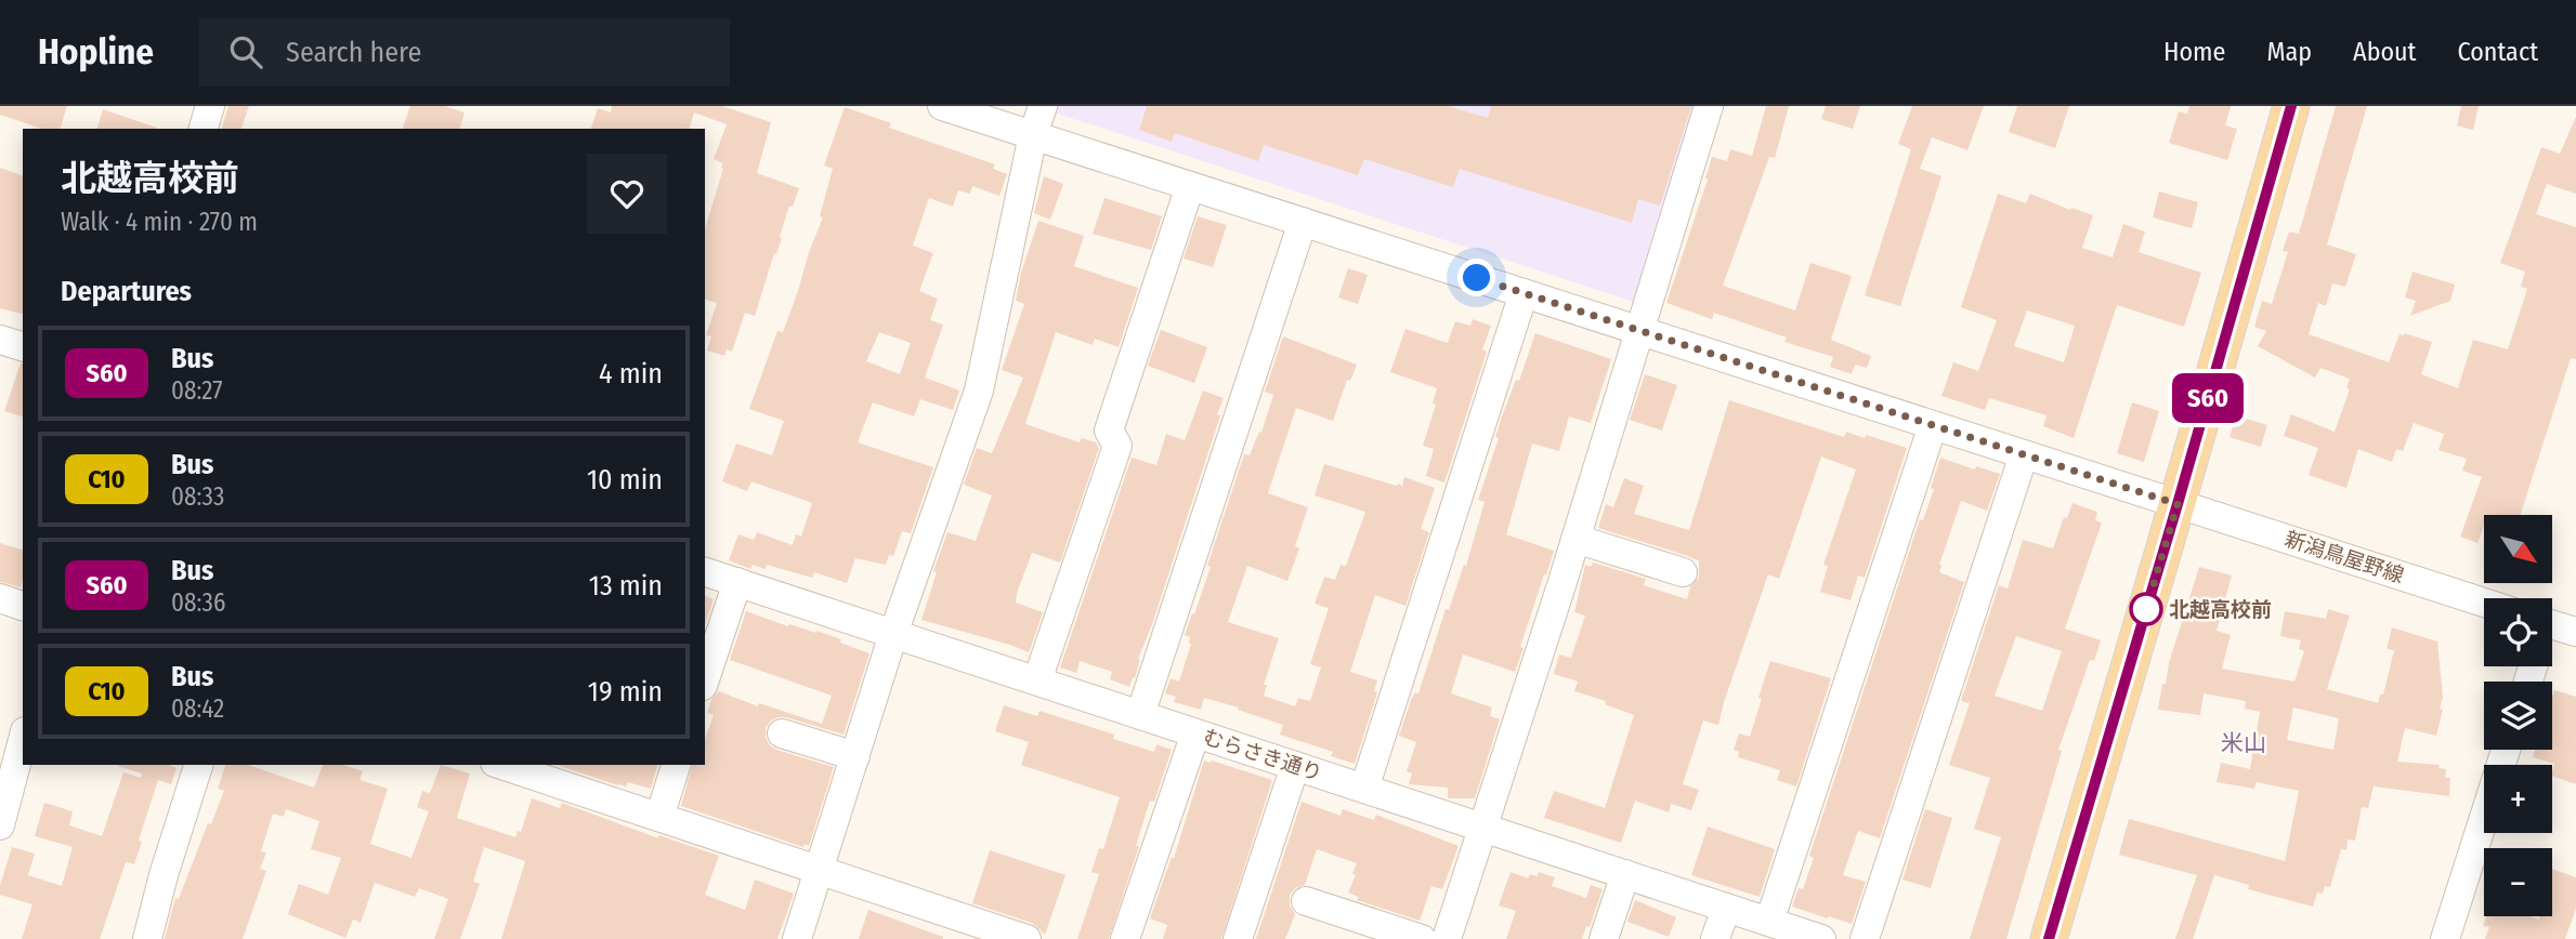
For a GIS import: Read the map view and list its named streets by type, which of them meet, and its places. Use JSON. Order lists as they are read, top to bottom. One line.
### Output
{"streets":{"street":["新潟鳥屋野線","むらさき通り"]},"districts":["米山"],"places":["北越高校前"],"lines":["bus line S60"],"north":"bottom right","page":{"header":"Hopline","search":"Search here","nav":["Home","Map","About","Contact"],"on_map":"S60","heading":[["北越高校前","Walk · 4 min · 270 m"],"Departures"],"list":[{"mark":"S60","name":"Bus","note":"08:27","value":"4 min"},{"mark":"C10","name":"Bus","note":"08:33","value":"10 min"},{"mark":"S60","name":"Bus","note":"08:36","value":"13 min"},{"mark":"C10","name":"Bus","note":"08:42","value":"19 min"}],"map_buttons":["+","−"]}}
